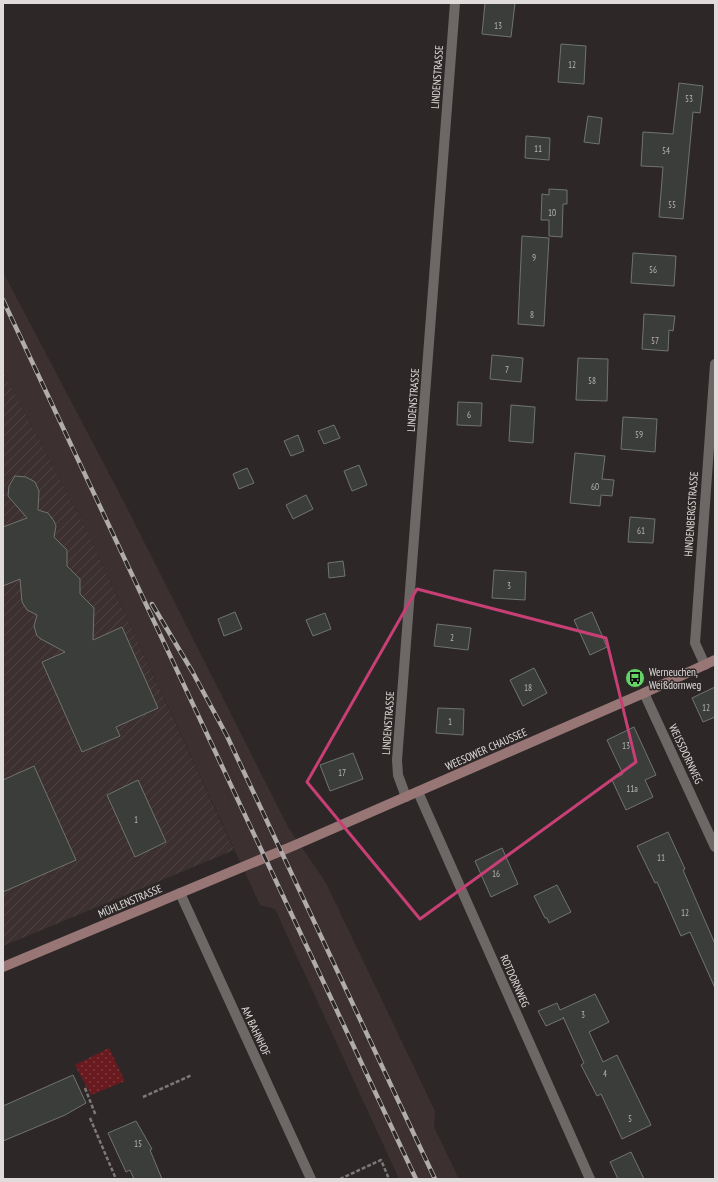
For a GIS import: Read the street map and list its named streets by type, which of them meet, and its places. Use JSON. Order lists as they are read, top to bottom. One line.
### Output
{"streets":{"main road":["WEESOWER CHAUSSEE","MÜHLENSTRASSE"],"street":["LINDENSTRASSE","HINDENBERGSTRASSE","WEISSDORNWEG","ROTDORNWEG","AM BAHNHOF"]},"crossings":[["LINDENSTRASSE","WEESOWER CHAUSSEE"],["HINDENBERGSTRASSE","WEESOWER CHAUSSEE"],["WEESOWER CHAUSSEE","WEISSDORNWEG"],["WEESOWER CHAUSSEE","MÜHLENSTRASSE"],["WEESOWER CHAUSSEE","ROTDORNWEG"],["MÜHLENSTRASSE","AM BAHNHOF"]],"places":{"bus stop":["Werneuchen, Weißdornweg"]},"house_numbers":["13","12","53","11","54","55","10","9","56","8","57","7","58","6","59","60","61","3","2","18","12","1","13","17","11a","1","11","16","12","3","4","5","15"]}
